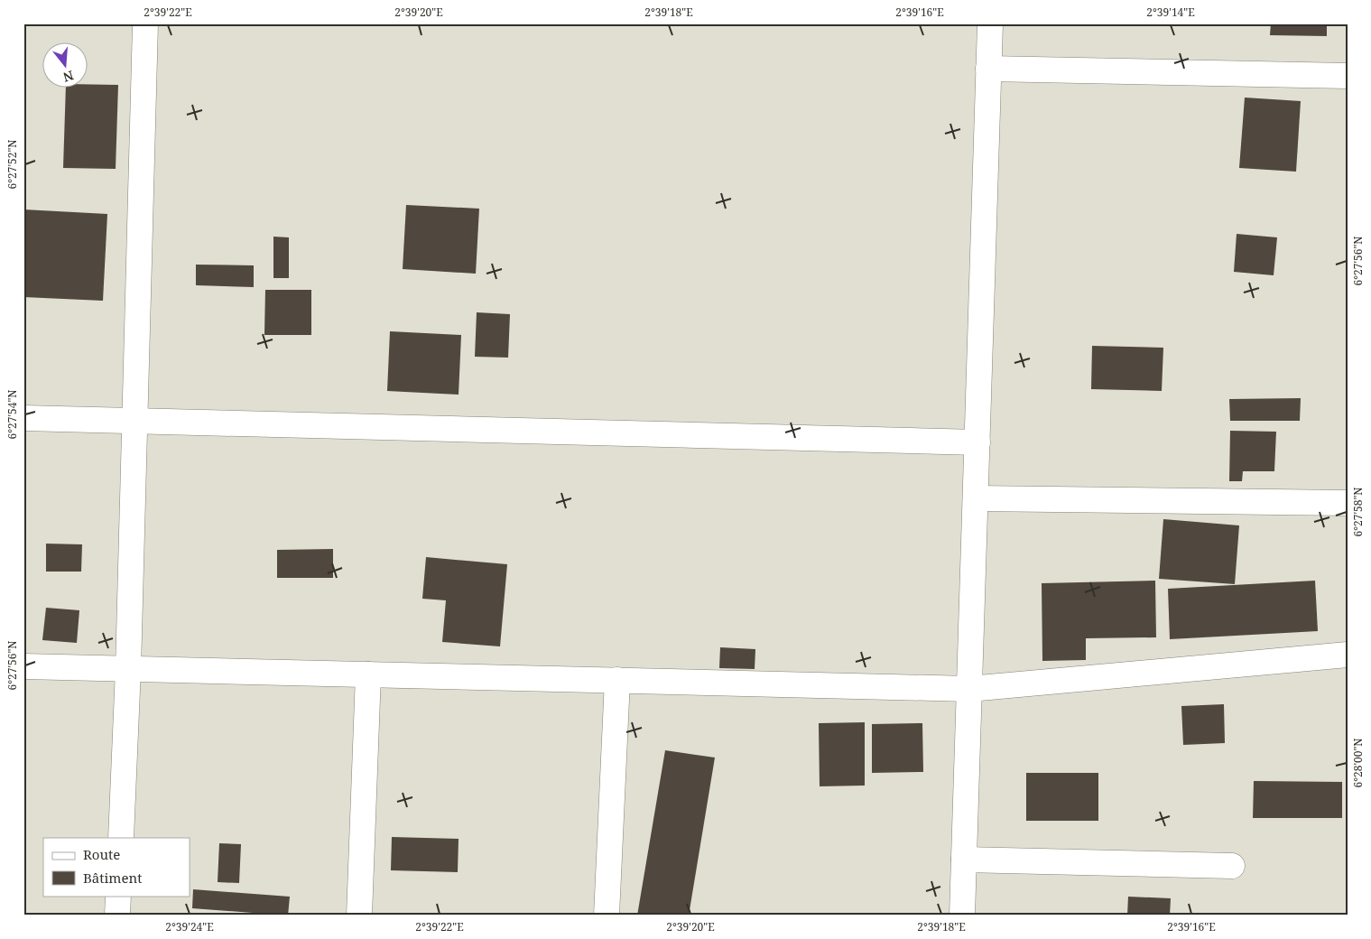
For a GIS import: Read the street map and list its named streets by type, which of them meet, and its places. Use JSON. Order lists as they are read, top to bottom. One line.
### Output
{"legend":["Route","Bâtiment"],"north":"bottom","coordinates":["2°39'22\"E","2°39'20\"E","2°39'18\"E","2°39'16\"E","2°39'14\"E","6°27'52\"N","6°27'56\"N","6°27'54\"N","6°27'58\"N","6°28'00\"N","2°39'24\"E"]}
